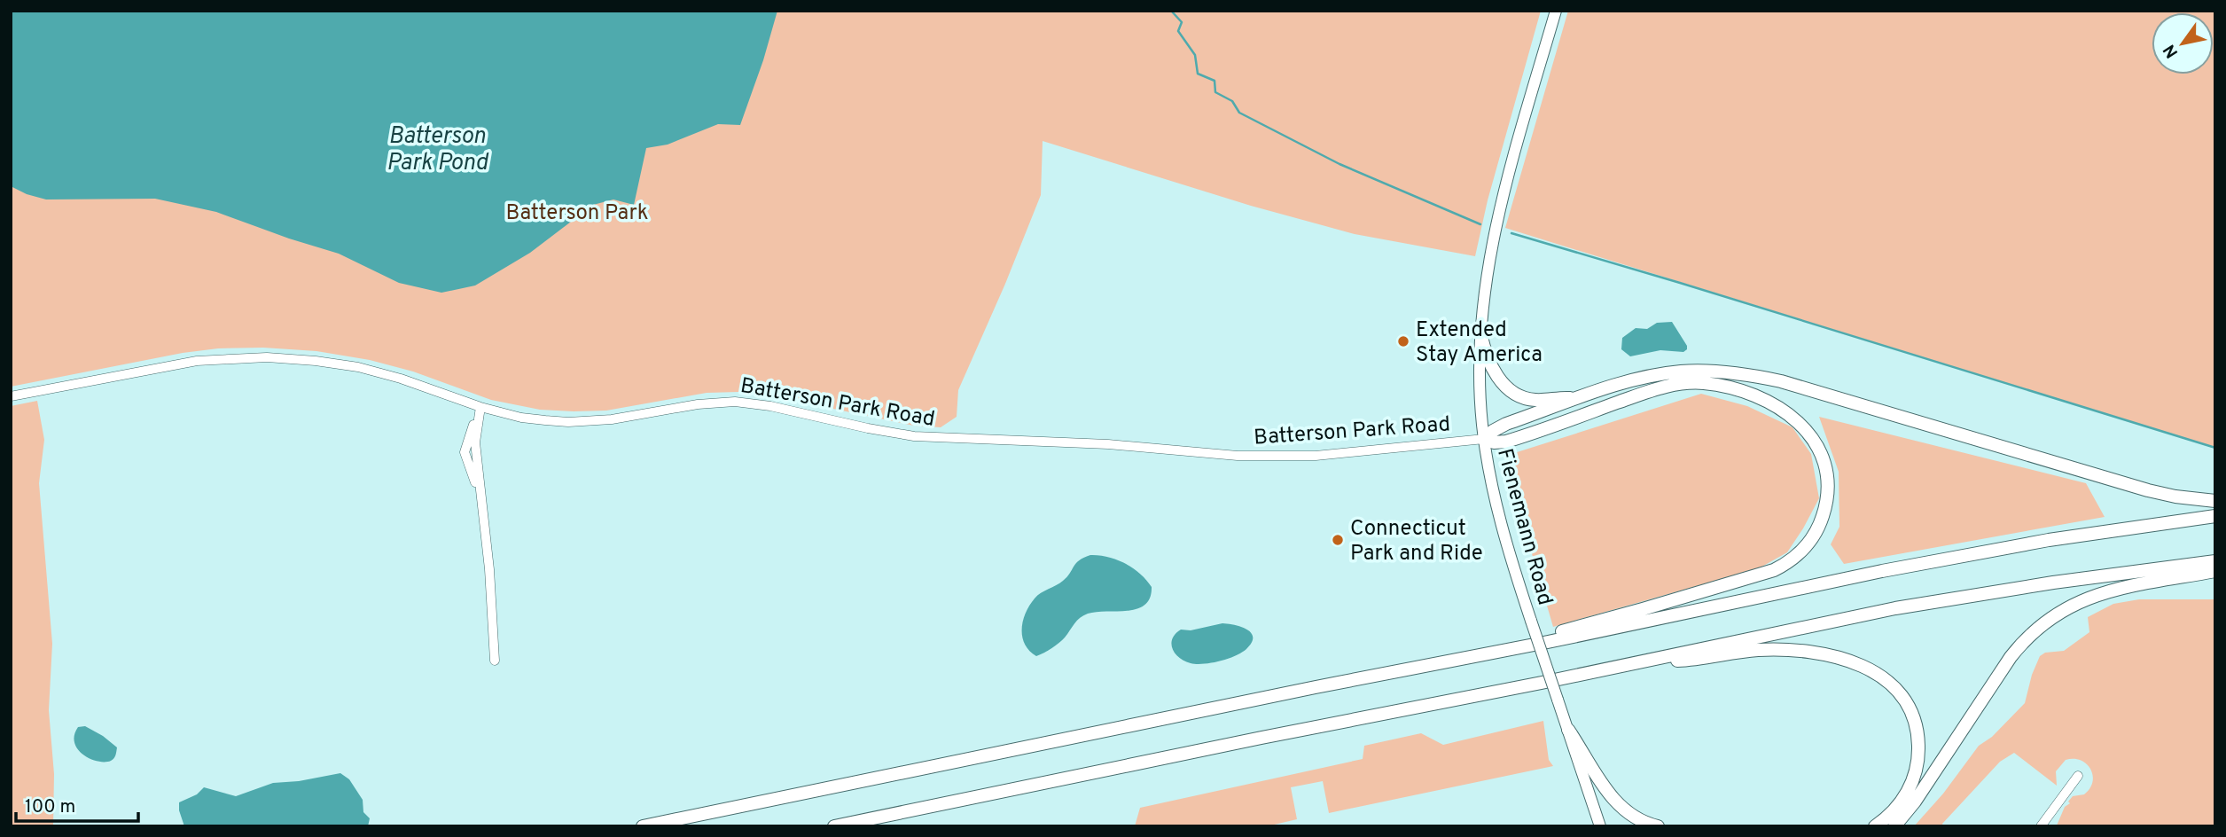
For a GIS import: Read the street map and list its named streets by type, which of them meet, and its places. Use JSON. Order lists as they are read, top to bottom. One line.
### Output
{"streets":{"main road":["Fienemann Road"],"street":["Batterson Park Road"]},"crossings":[["Batterson Park Road","Fienemann Road"]],"water":["Batterson Park Pond"],"parks":["Batterson Park"],"places":["Extended Stay America","Connecticut Park and Ride"],"scale_bar":"100 m","north":"bottom left"}
